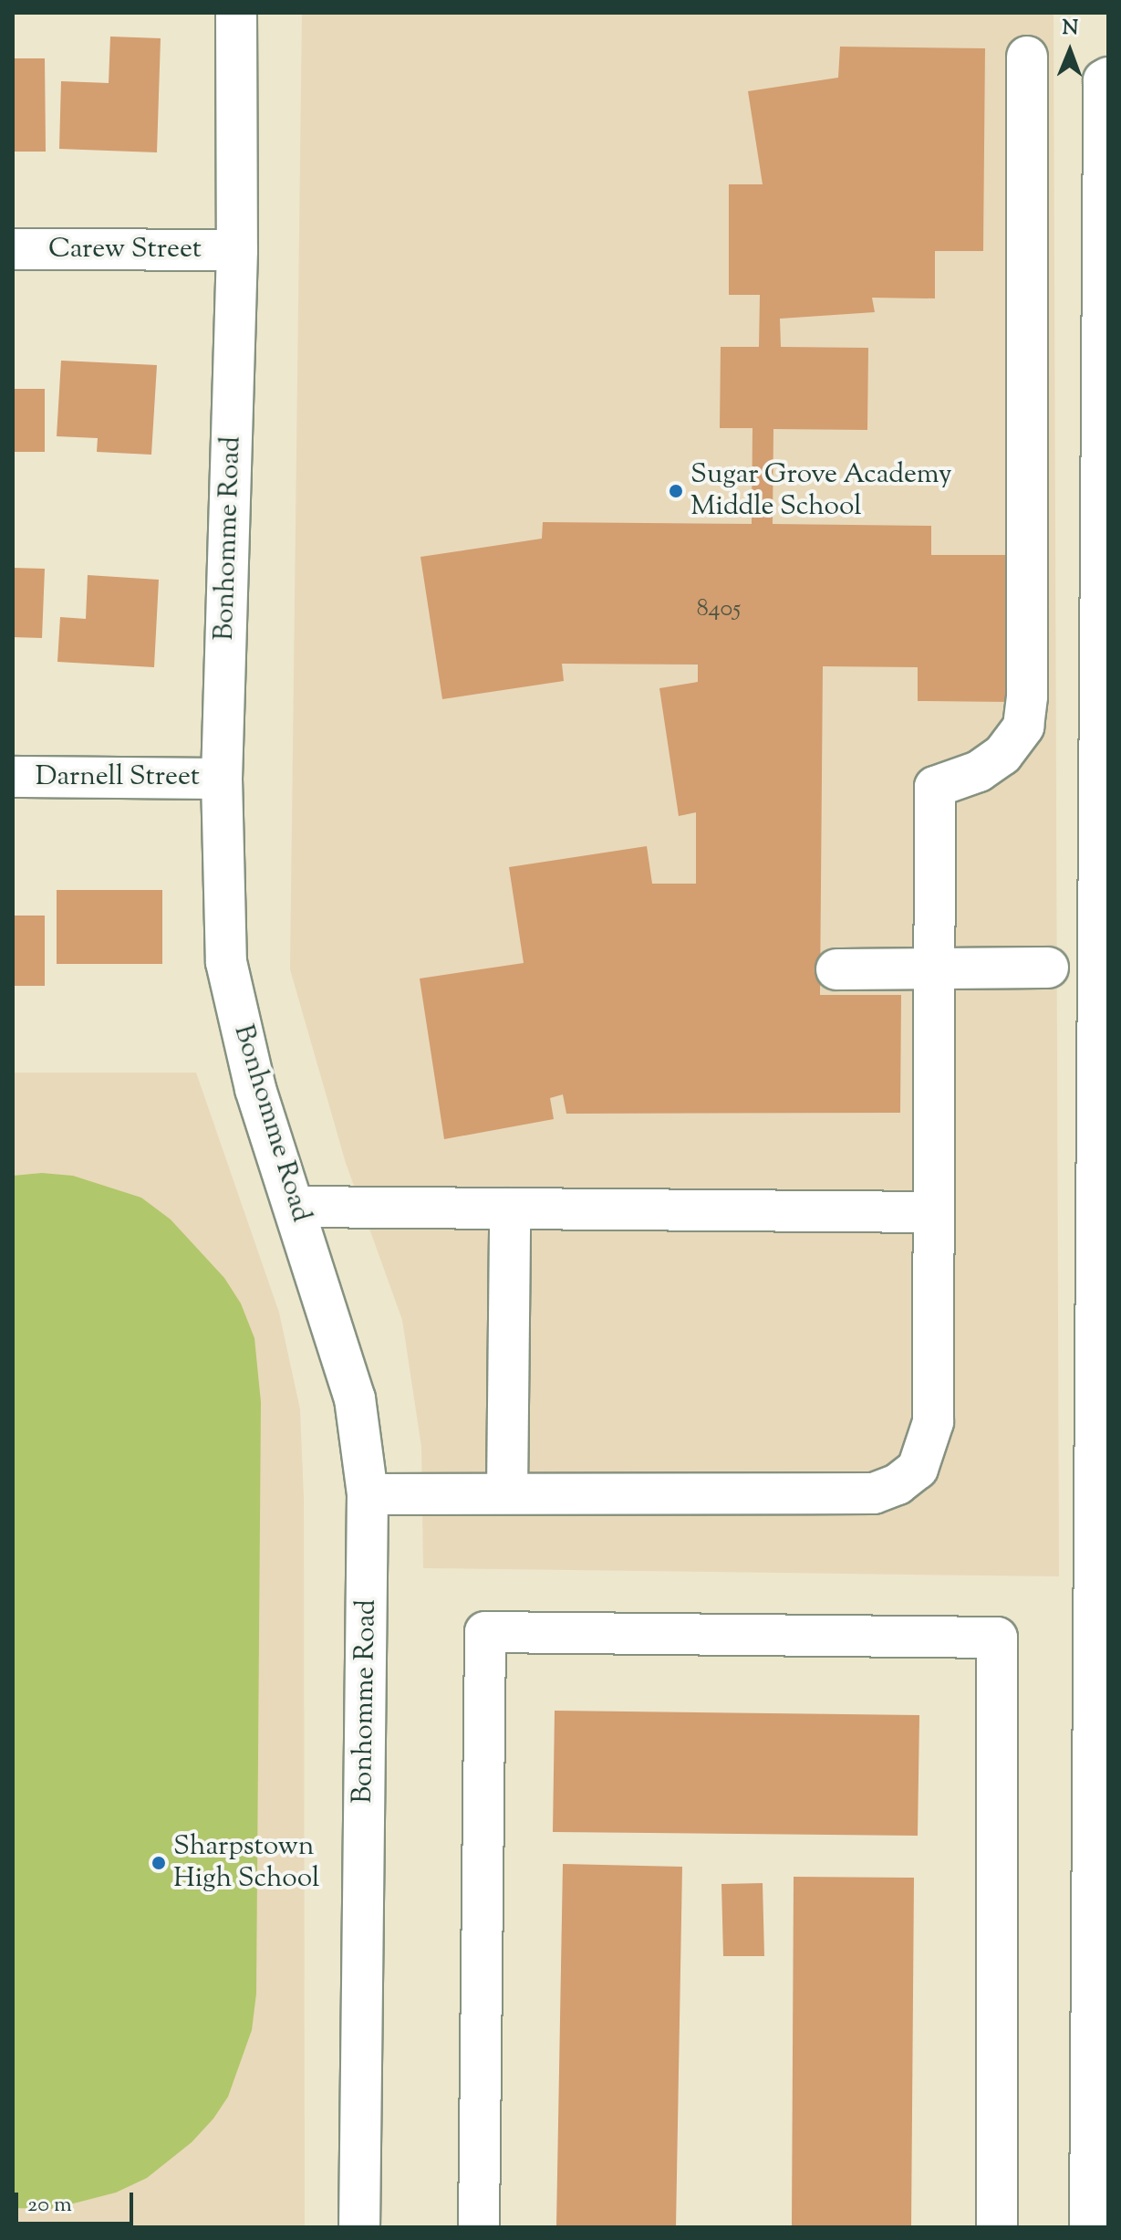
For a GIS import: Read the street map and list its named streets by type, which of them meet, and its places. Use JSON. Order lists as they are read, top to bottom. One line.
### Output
{"streets":{"street":["Carew Street","Bonhomme Road","Darnell Street"]},"crossings":[["Carew Street","Bonhomme Road"],["Bonhomme Road","Darnell Street"]],"places":["Sugar Grove Academy Middle School","Sharpstown High School"],"house_numbers":["8405"],"scale_bar":"20 m","north":"top"}
